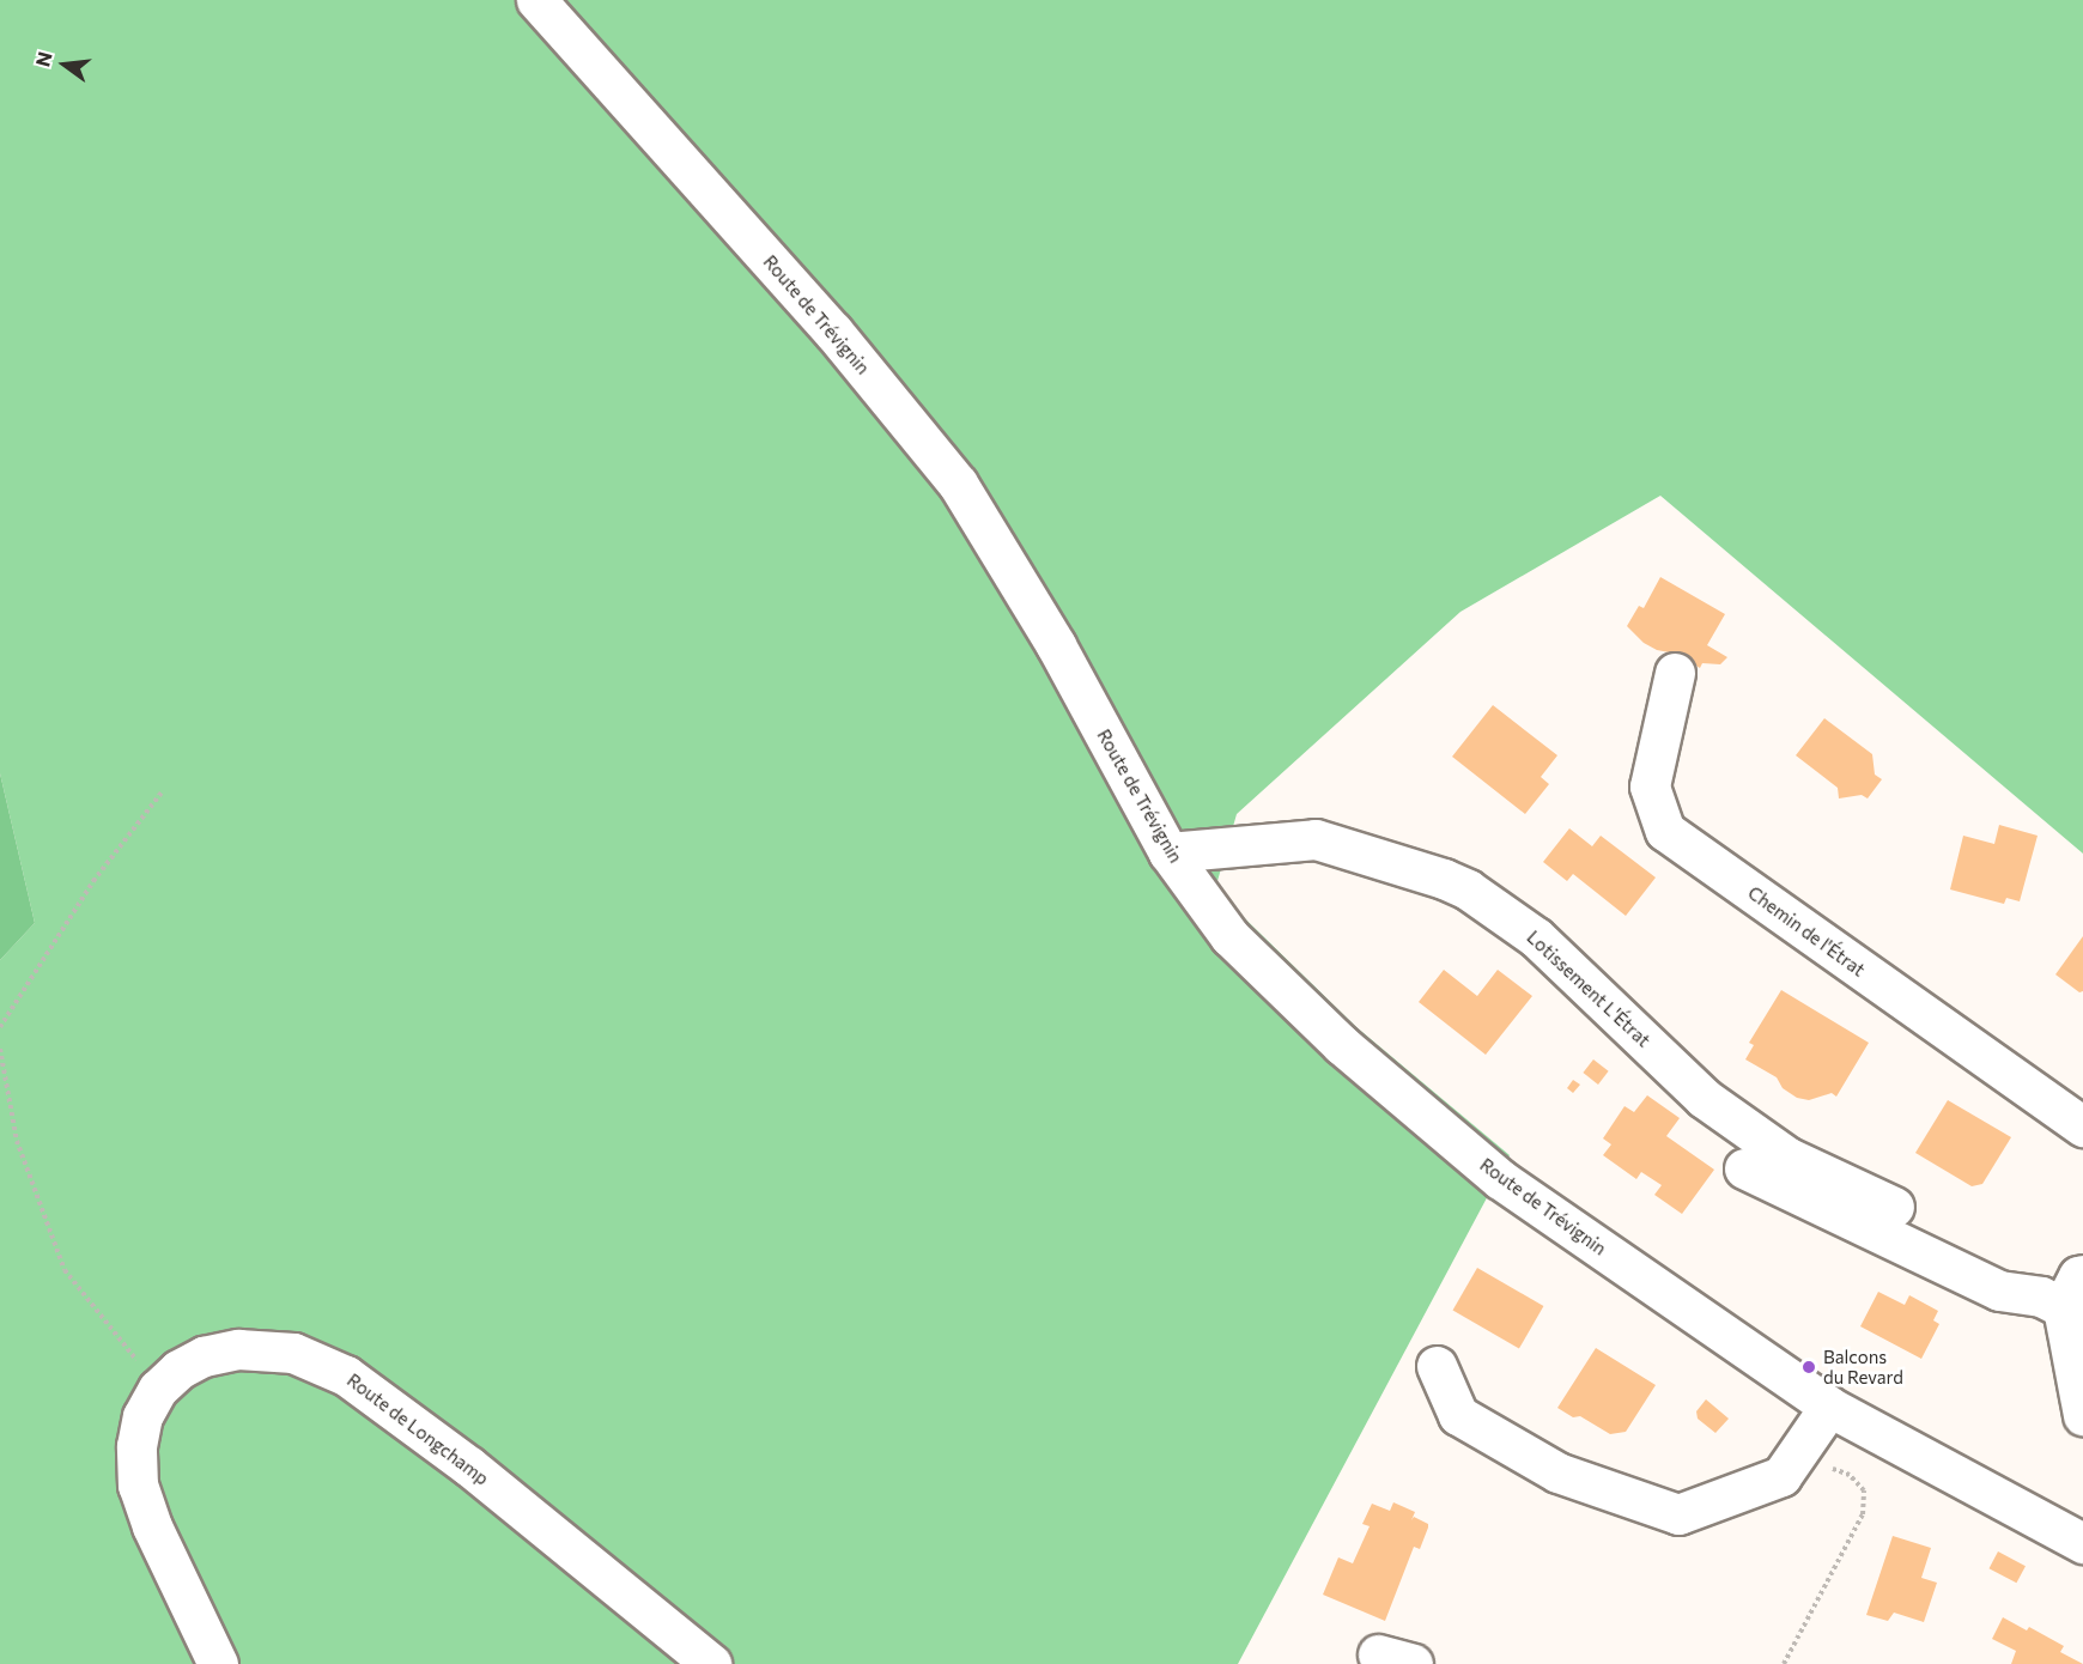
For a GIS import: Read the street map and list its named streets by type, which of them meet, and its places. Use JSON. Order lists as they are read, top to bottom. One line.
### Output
{"streets":{"street":["Route de Trévignin","Chemin de l'Étrat","Lotissement L'Étrat","Route de Longchamp"]},"crossings":[["Route de Trévignin","Lotissement L'Étrat"]],"places":["Balcons du Revard"],"north":"left"}
